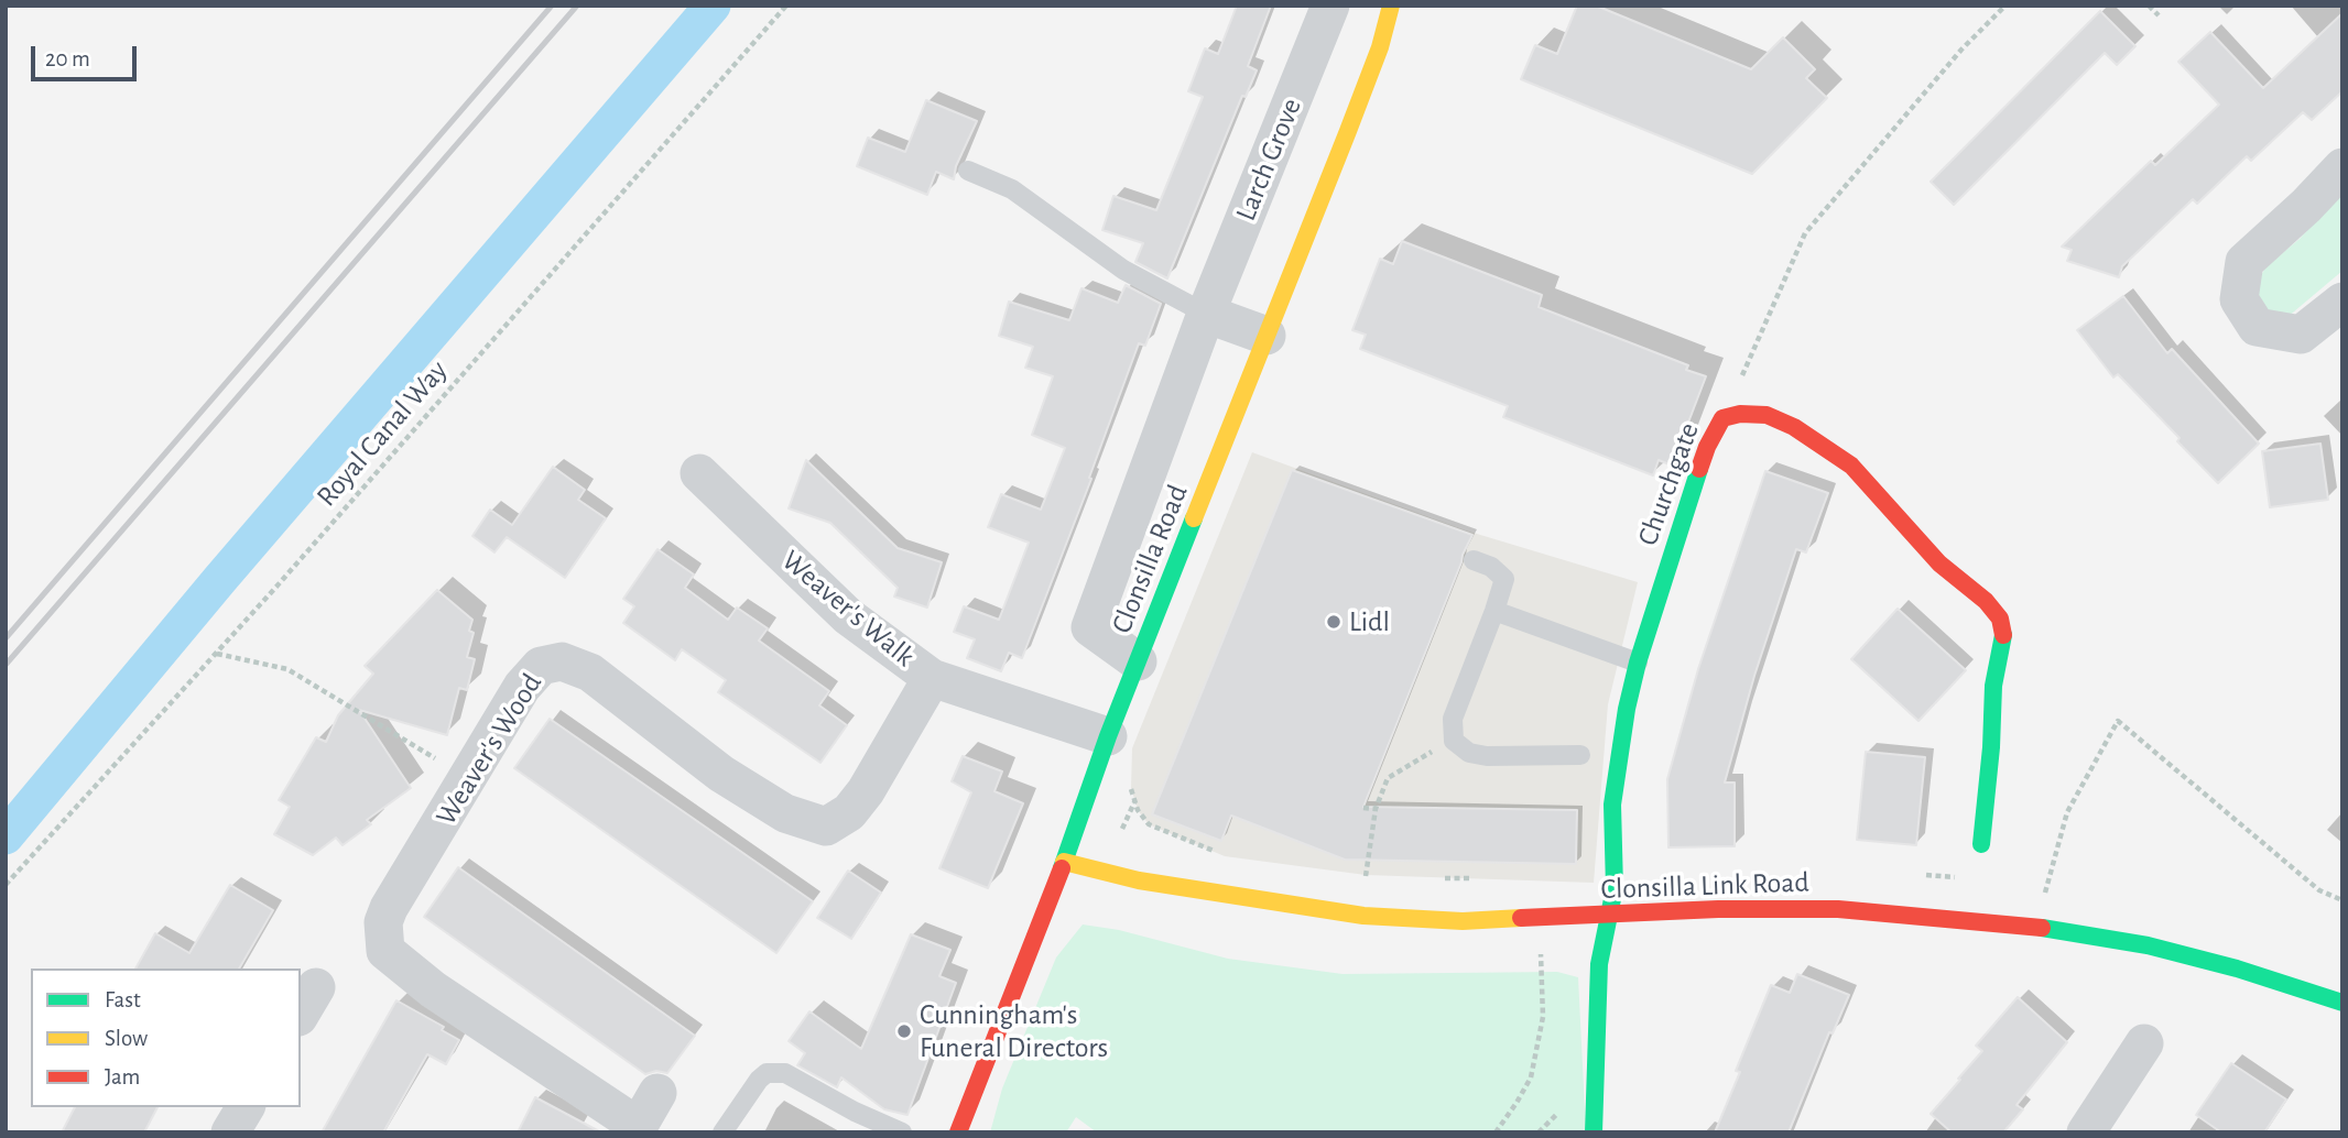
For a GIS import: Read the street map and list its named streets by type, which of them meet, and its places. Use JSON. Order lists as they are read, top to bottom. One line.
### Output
{"streets":{"street":["Larch Grove","Churchgate","Clonsilla Road","Weaver's Walk","Weaver's Wood","Clonsilla Link Road"],"path":["Royal Canal Way"]},"crossings":[["Larch Grove","Clonsilla Road"],["Churchgate","Clonsilla Link Road"],["Clonsilla Road","Weaver's Walk"],["Clonsilla Road","Clonsilla Link Road"],["Weaver's Walk","Weaver's Wood"]],"places":["Lidl","Cunningham's Funeral Directors"],"legend":["Fast","Slow","Jam"],"scale_bar":"20 m"}
